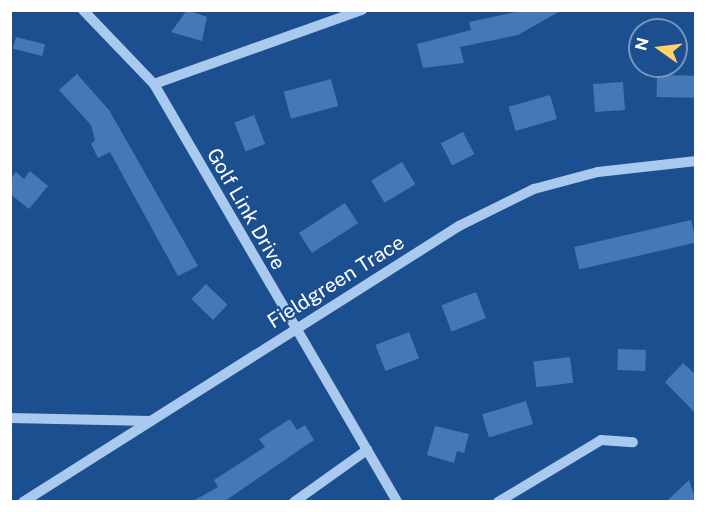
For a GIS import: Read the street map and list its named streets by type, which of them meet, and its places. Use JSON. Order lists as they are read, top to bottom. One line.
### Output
{"streets":{"street":["Golf Link Drive","Fieldgreen Trace"]},"crossings":[["Golf Link Drive","Fieldgreen Trace"]],"north":"left"}
